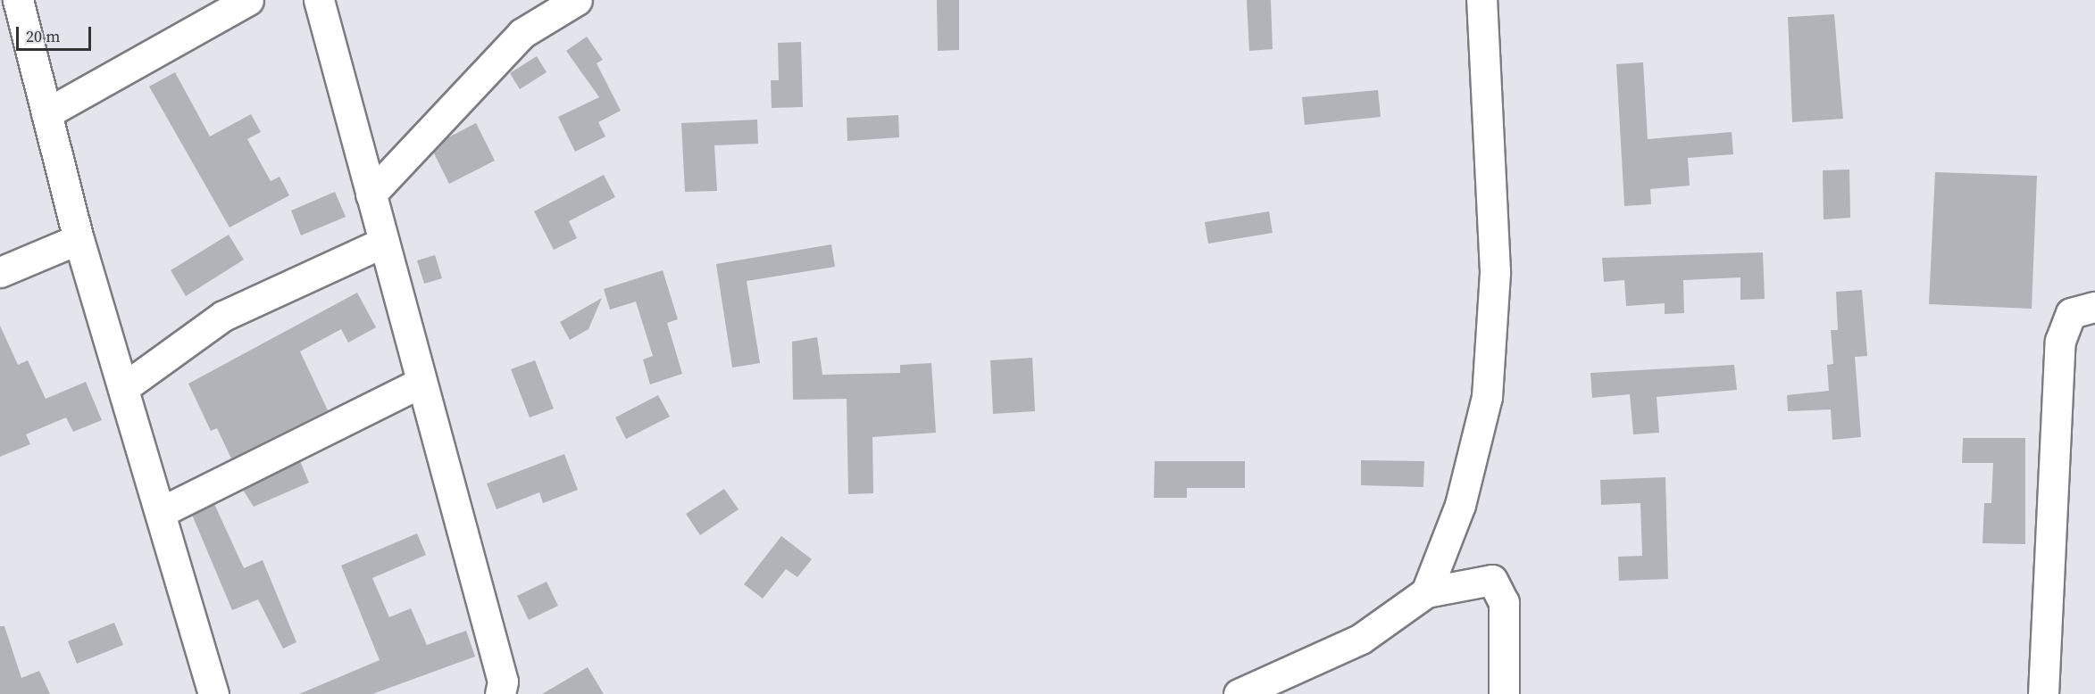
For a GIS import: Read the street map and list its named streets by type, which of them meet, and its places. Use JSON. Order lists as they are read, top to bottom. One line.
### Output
{"scale_bar":"20 m"}
